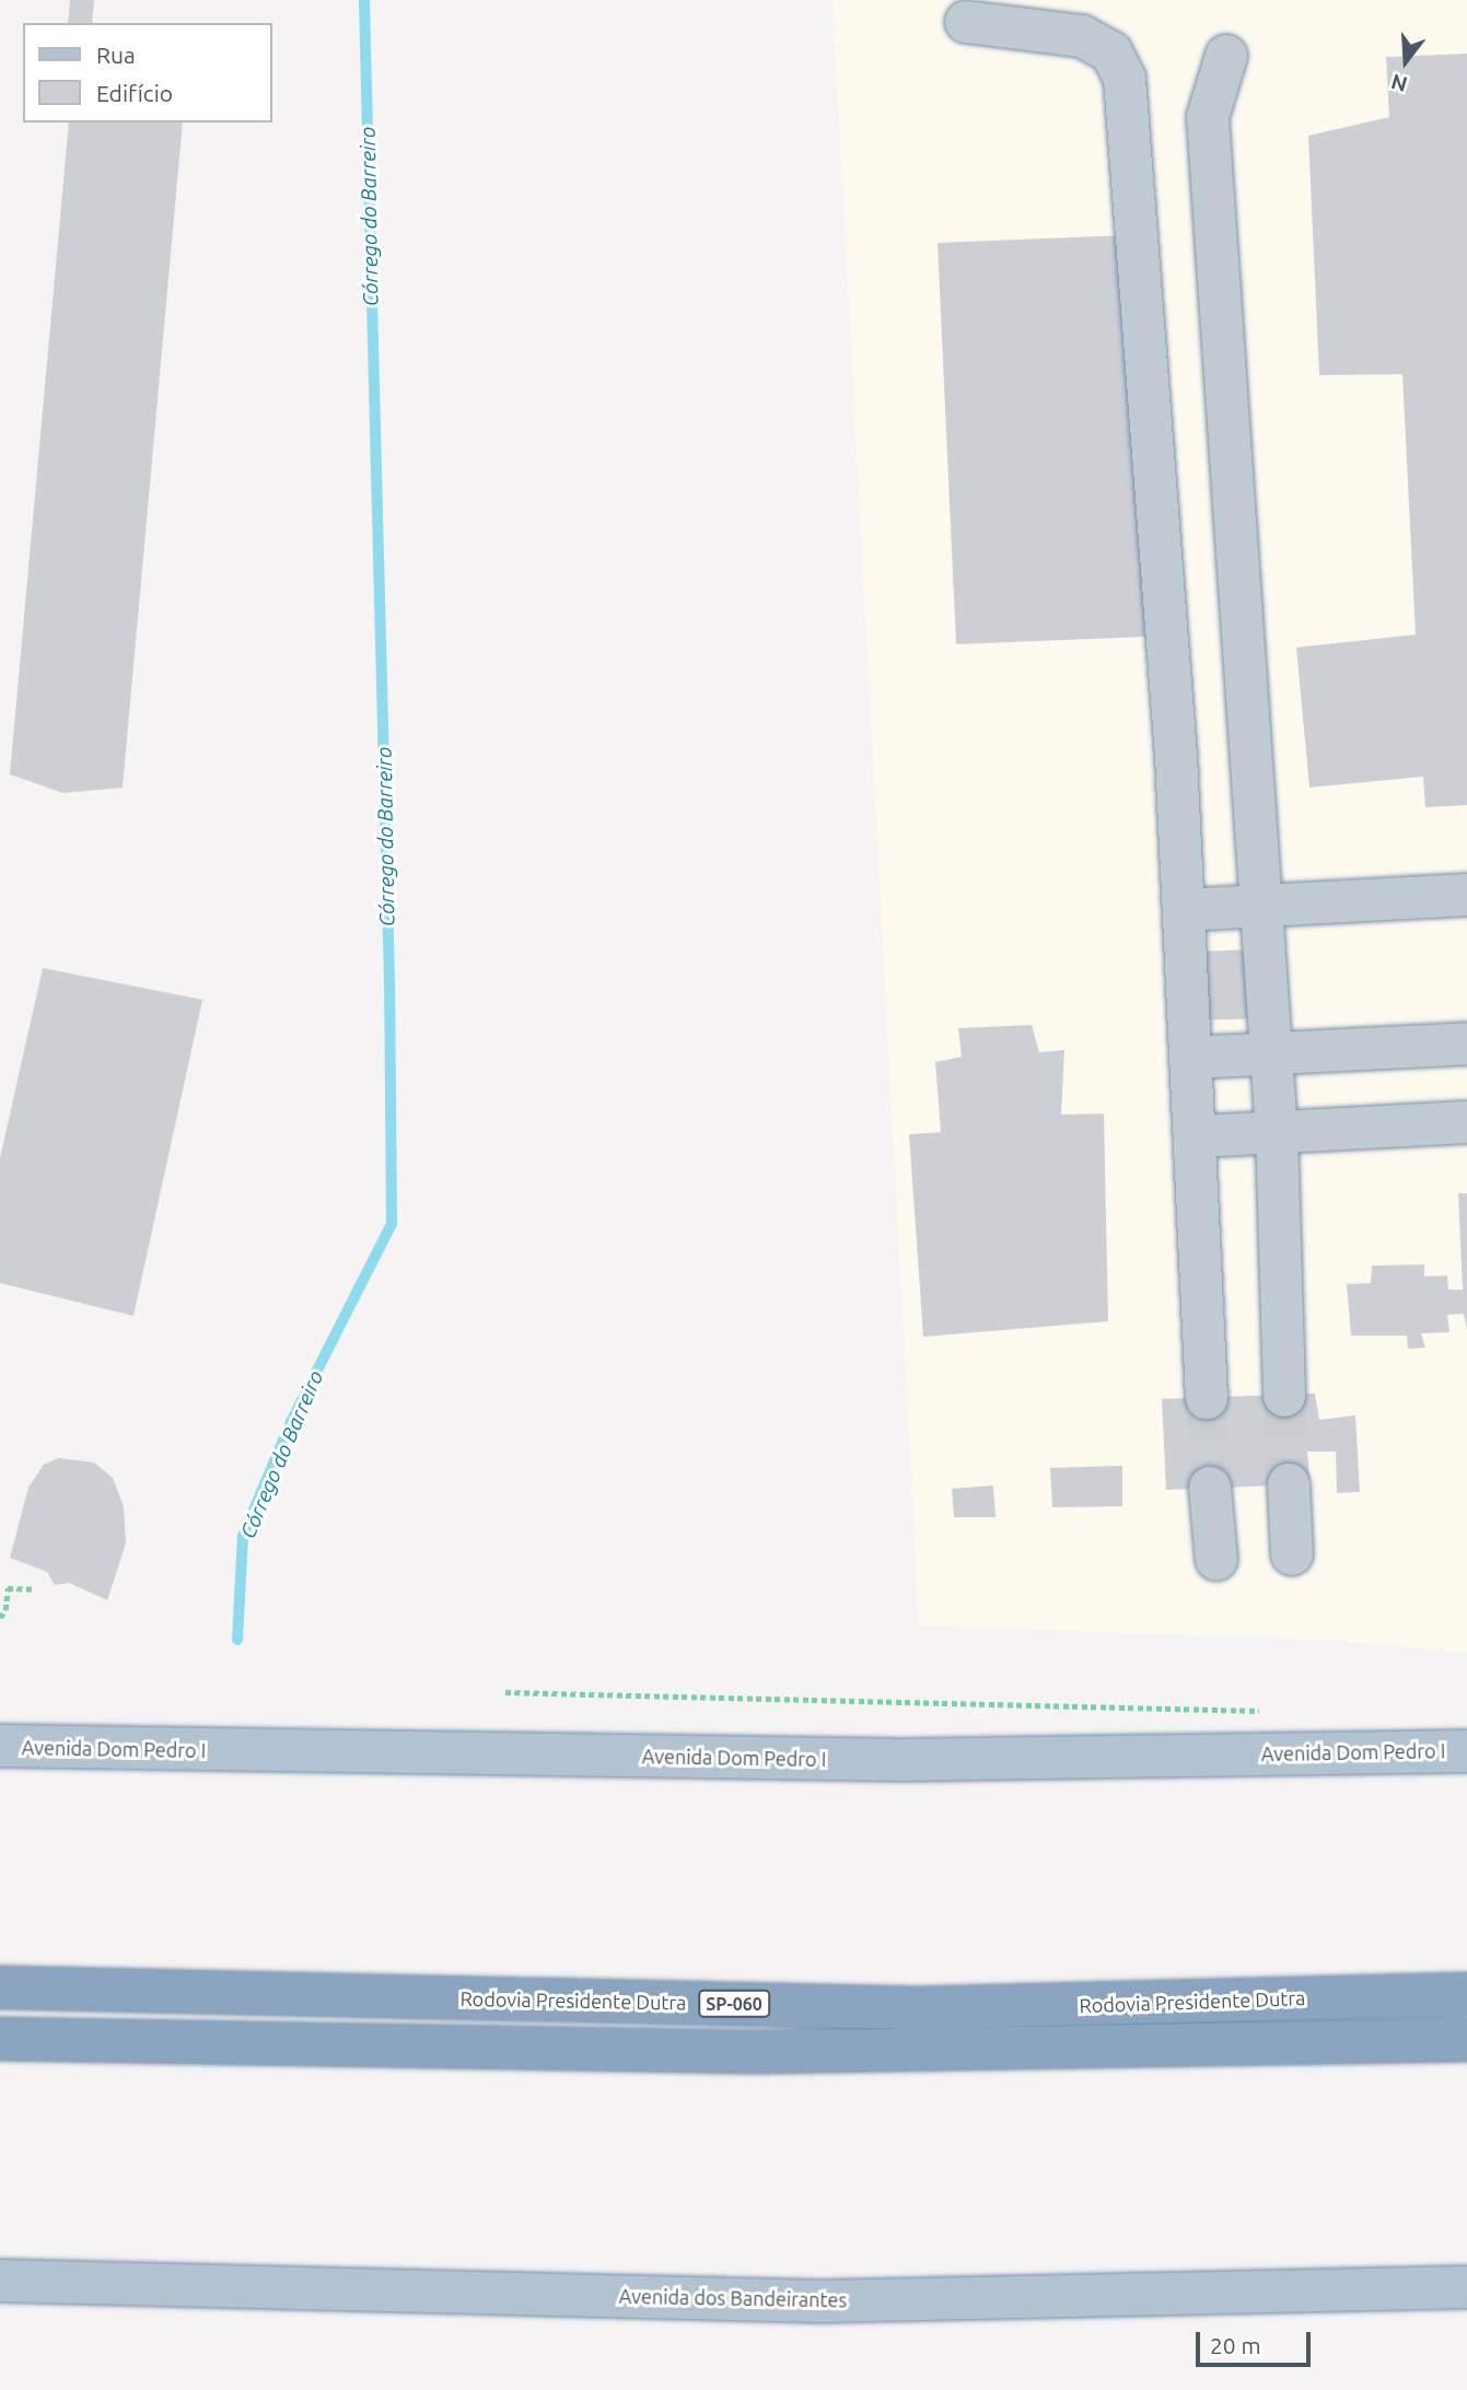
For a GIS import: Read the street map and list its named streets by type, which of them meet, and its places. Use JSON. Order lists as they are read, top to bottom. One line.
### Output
{"streets":{"highway":["Rodovia Presidente Dutra","SP-060"],"main road":["Avenida Dom Pedro I","Avenida dos Bandeirantes"]},"water":["Córrego do Barreiro"],"legend":["Rua","Edifício"],"scale_bar":"20 m","north":"bottom"}
